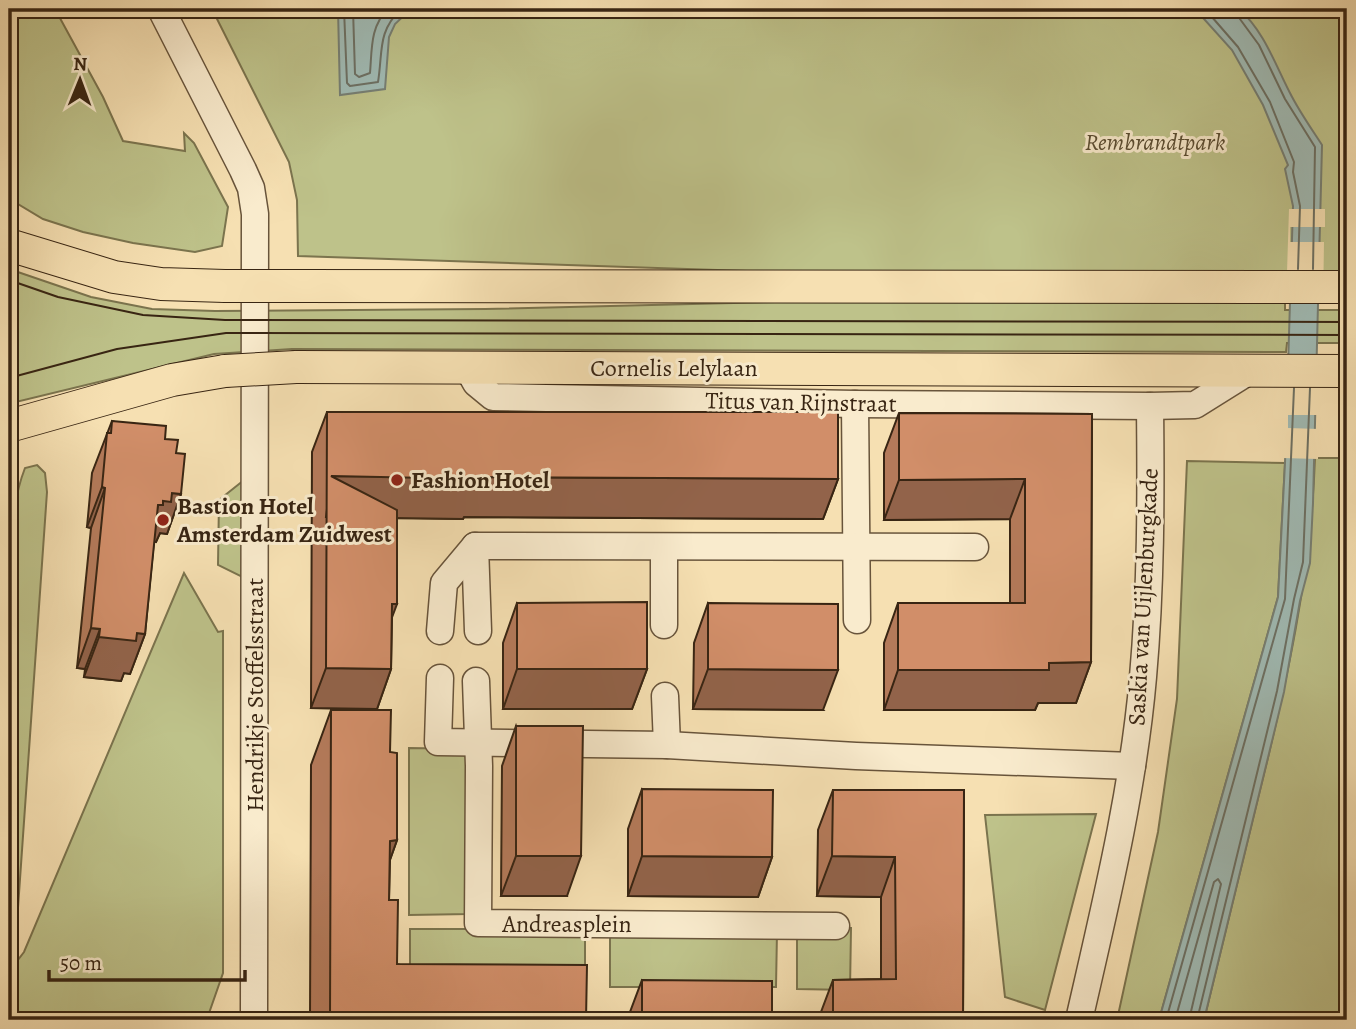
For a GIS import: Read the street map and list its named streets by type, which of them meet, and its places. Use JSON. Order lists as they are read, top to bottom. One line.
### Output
{"streets":{"main road":["Cornelis Lelylaan"],"street":["Titus van Rijnstraat","Saskia van Uijlenburgkade","Hendrikje Stoffelsstraat","Andreasplein"]},"crossings":[["Cornelis Lelylaan","Titus van Rijnstraat"],["Titus van Rijnstraat","Saskia van Uijlenburgkade"]],"parks":["Rembrandtpark"],"places":["Fashion Hotel","Bastion Hotel Amsterdam Zuidwest"],"scale_bar":"50 m","north":"top"}
